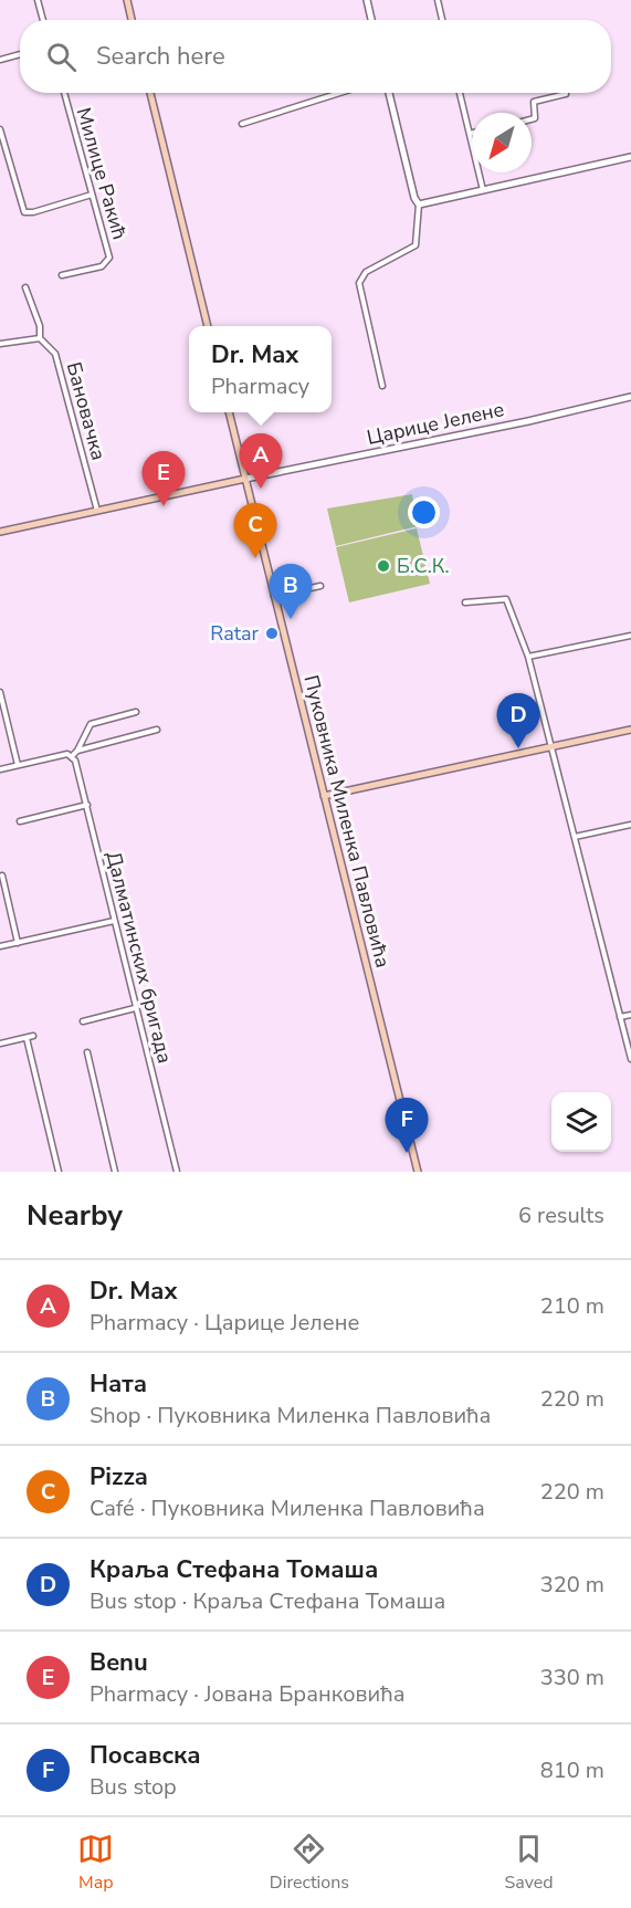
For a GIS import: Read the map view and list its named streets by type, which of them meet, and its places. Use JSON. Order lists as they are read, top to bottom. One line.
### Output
{"streets":{"main road":["Пуковника Миленка Павловића"],"street":["Милице Ракић","Бановачка","Царице Јелене","Далматинских бригада"]},"crossings":[["Царице Јелене","Пуковника Миленка Павловића"]],"places":["Б.С.К.","Ratar"],"north":"bottom left","page":{"search":"Search here","popup":["Dr. Max","Pharmacy"],"pins":["A","E","C","B","D","F"],"heading":["Nearby","6 results"],"list":[{"mark":"A","name":"Dr. Max","note":"Pharmacy · Царице Јелене","value":"210 m"},{"mark":"B","name":"Ната","note":"Shop · Пуковника Миленка Павловића","value":"220 m"},{"mark":"C","name":"Pizza","note":"Café · Пуковника Миленка Павловића","value":"220 m"},{"mark":"D","name":"Краља Стефана Томаша","note":"Bus stop · Краља Стефана Томаша","value":"320 m"},{"mark":"E","name":"Benu","note":"Pharmacy · Јована Бранковића","value":"330 m"},{"mark":"F","name":"Посавска","note":"Bus stop","value":"810 m"}],"nav":["Map","Directions","Saved"]}}
